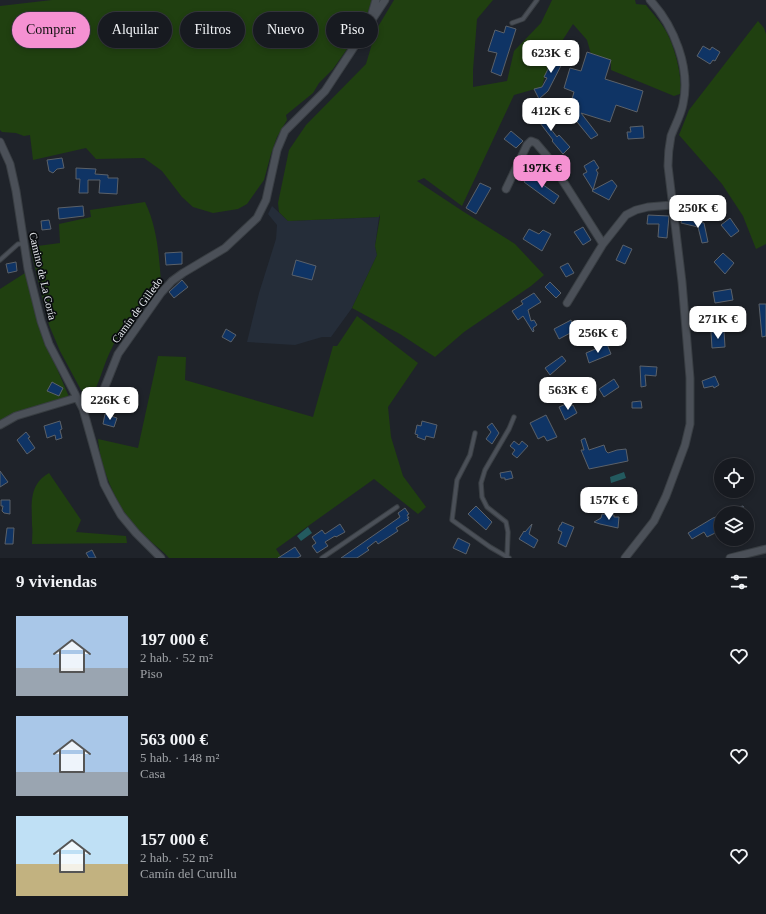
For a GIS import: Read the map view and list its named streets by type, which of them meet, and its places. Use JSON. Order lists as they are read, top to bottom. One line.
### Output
{"streets":{"street":["Camino de La Coría","Camín de Gilledo"]},"crossings":[["Camino de La Coría","Camín de Gilledo"]],"page":{"chip":["Comprar","Alquilar","Filtros","Nuevo","Piso"],"price":["623K €","412K €","197K €","250K €","271K €","256K €","563K €","226K €","157K €"],"heading":"9 viviendas","list":[{"name":"197 000 €","note":"2 hab. · 52 m² · Piso"},{"name":"563 000 €","note":"5 hab. · 148 m² · Casa"},{"name":"157 000 €","note":"2 hab. · 52 m² · Camín del Curullu"}]}}
